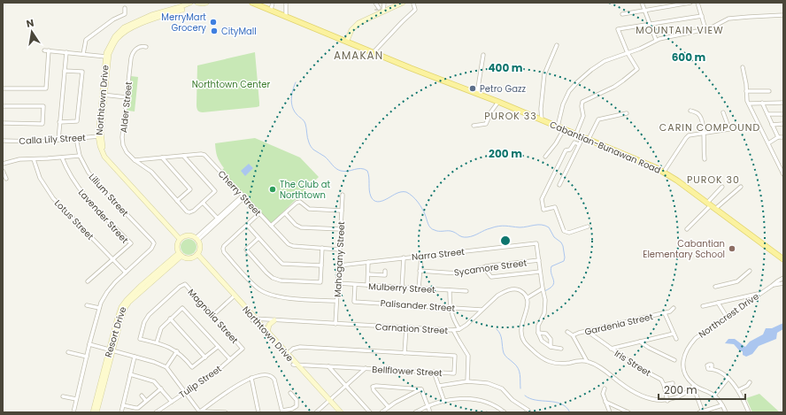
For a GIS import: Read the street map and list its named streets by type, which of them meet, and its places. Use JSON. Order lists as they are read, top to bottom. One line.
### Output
{"streets":{"main road":["Cabantian-Bunawan Road"],"street":["Northtown Drive","Alder Street","Calla Lily Street","Cherry Street","Lilium Street","Lavender Street","Lotus Street","Narra Street","Mahogany Street","Sycamore Street","Mulberry Street","Palisander Street","Northcrest Drive","Magnolia Street","Gardenia Street","Carnation Street","Resort Drive","Iris Street","Bellflower Street","Tulip Street"]},"crossings":[["Northtown Drive","Calla Lily Street"],["Northtown Drive","Carnation Street"],["Northtown Drive","Resort Drive"],["Northtown Drive","Bellflower Street"],["Alder Street","Cherry Street"],["Calla Lily Street","Lilium Street"],["Cherry Street","Mahogany Street"],["Lilium Street","Lotus Street"],["Lavender Street","Lotus Street"],["Narra Street","Mahogany Street"],["Narra Street","Sycamore Street"],["Mahogany Street","Mulberry Street"],["Mahogany Street","Carnation Street"],["Mulberry Street","Palisander Street"],["Palisander Street","Carnation Street"],["Magnolia Street","Tulip Street"],["Gardenia Street","Iris Street"],["Carnation Street","Bellflower Street"]],"districts":["MOUNTAIN VIEW","AMAKAN","PUROK 33","CARIN COMPOUND","PUROK 30"],"parks":["Northtown Center"],"places":["MerryMart Grocery","CityMall","Petro Gazz","The Club at Northtown","Cabantian Elementary School"],"scale_bar":"200 m","north":"top","rings":["600 m","400 m","200 m"]}
